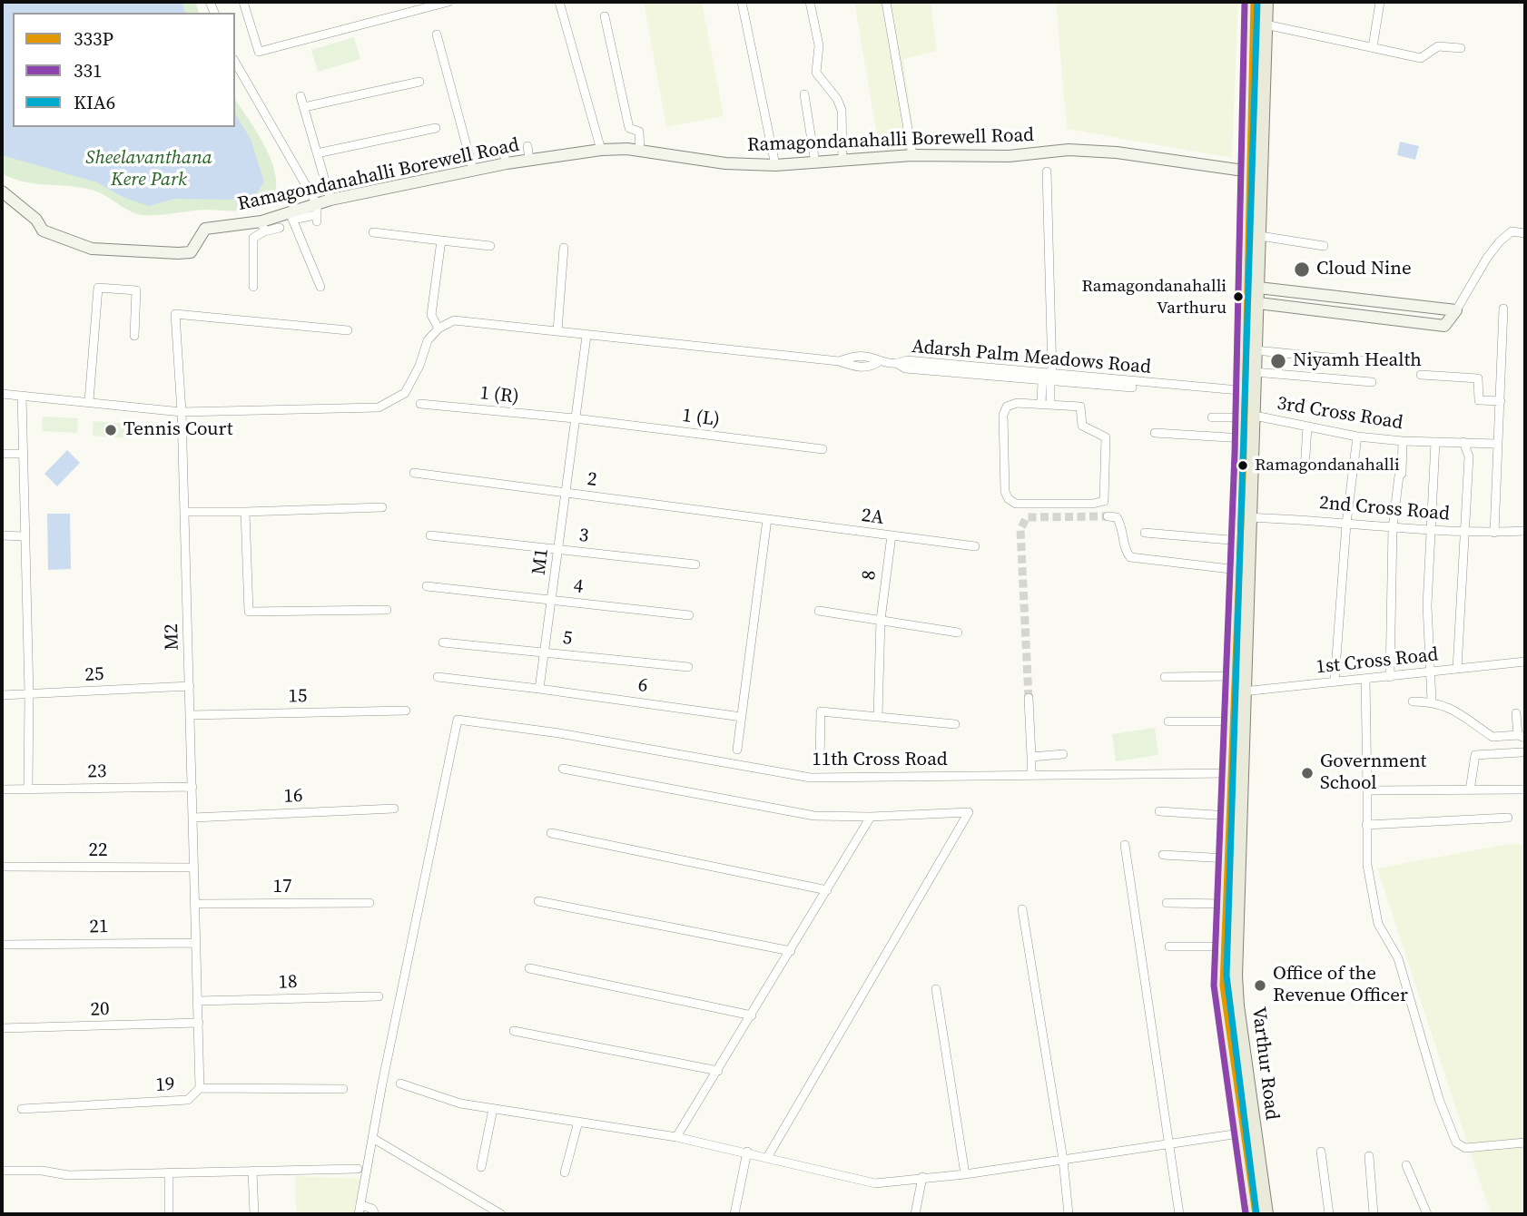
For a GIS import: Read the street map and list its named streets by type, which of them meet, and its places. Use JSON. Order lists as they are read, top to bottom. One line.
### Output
{"streets":{"main road":["Varthur Road"],"street":["Ramagondanahalli Borewell Road","Adarsh Palm Meadows Road","1 (R)","3rd Cross Road","1 (L)","2","2nd Cross Road","2A","3","M1","8","4","M2","5","1st Cross Road","25","6","15","11th Cross Road","23","16","22","17","21","18","20","19"]},"crossings":[["Ramagondanahalli Borewell Road","Varthur Road"],["Adarsh Palm Meadows Road","M1"],["Adarsh Palm Meadows Road","Varthur Road"],["1 (R)","1 (L)"],["1 (R)","M1"],["3rd Cross Road","Varthur Road"],["1 (L)","M1"],["2","2A"],["2","M1"],["2nd Cross Road","Varthur Road"],["2A","8"],["3","M1"],["M1","4"],["M1","5"],["M1","6"],["M2","25"],["M2","15"],["M2","23"],["M2","16"],["M2","22"],["M2","17"],["M2","21"],["M2","18"],["M2","20"],["M2","19"],["1st Cross Road","Varthur Road"],["11th Cross Road","Varthur Road"]],"parks":["Sheelavanthana Kere Park"],"places":["Cloud Nine","Ramagondanahalli Varthuru","Niyamh Health","Tennis Court","Ramagondanahalli","Government School","Office of the Revenue Officer"],"lines":["transit line 333P","transit line 331","transit line KIA6"],"legend":["333P","331","KIA6"]}
